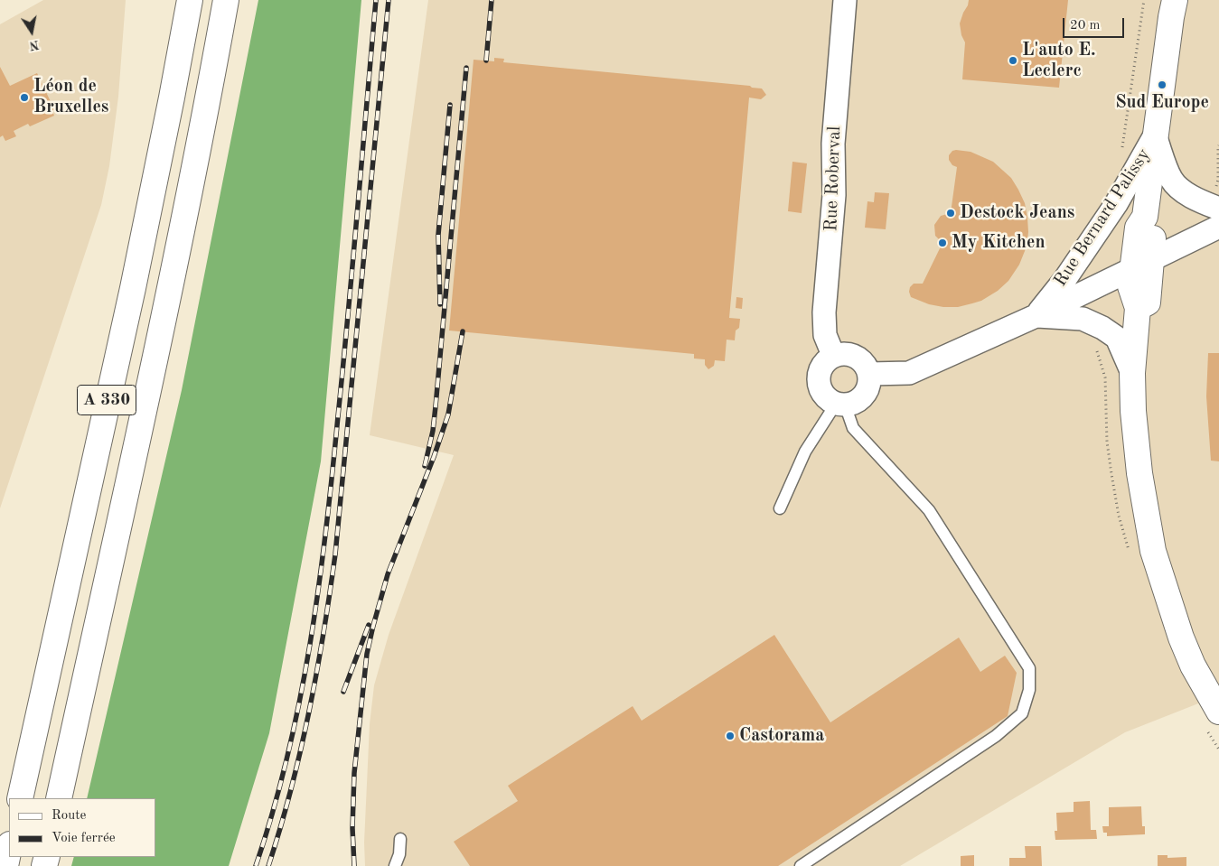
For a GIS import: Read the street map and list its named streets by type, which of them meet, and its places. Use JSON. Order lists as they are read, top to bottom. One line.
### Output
{"streets":{"main road":["A 330"],"street":["Rue Roberval","Rue Bernard Palissy"]},"crossings":[["Rue Roberval","Rue Bernard Palissy"]],"places":["L'auto E. Leclerc","Sud Europe","Léon de Bruxelles","Destock Jeans","My Kitchen","Castorama"],"legend":["Route","Voie ferrée"],"scale_bar":"20 m","north":"bottom"}
